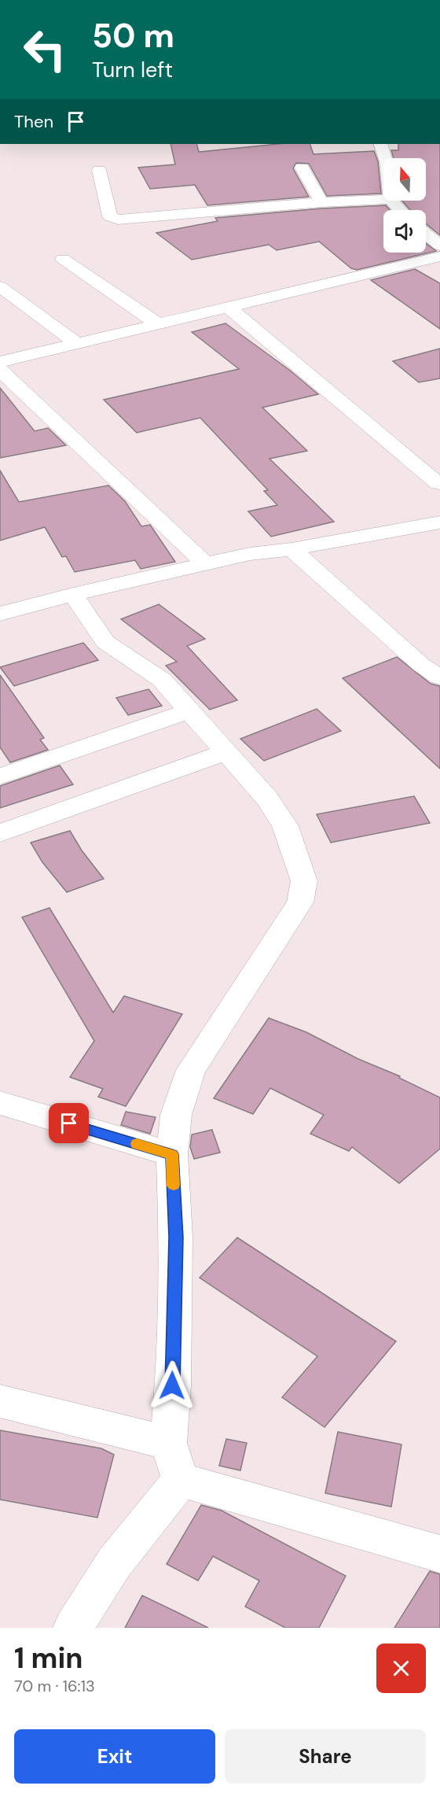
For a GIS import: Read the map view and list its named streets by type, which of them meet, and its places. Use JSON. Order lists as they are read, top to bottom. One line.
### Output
{"north":"top","page":{"turn":["50 m","Turn left"],"then":"Then","heading":["1 min","70 m · 16:13"],"buttons":["Exit","Share"]}}
